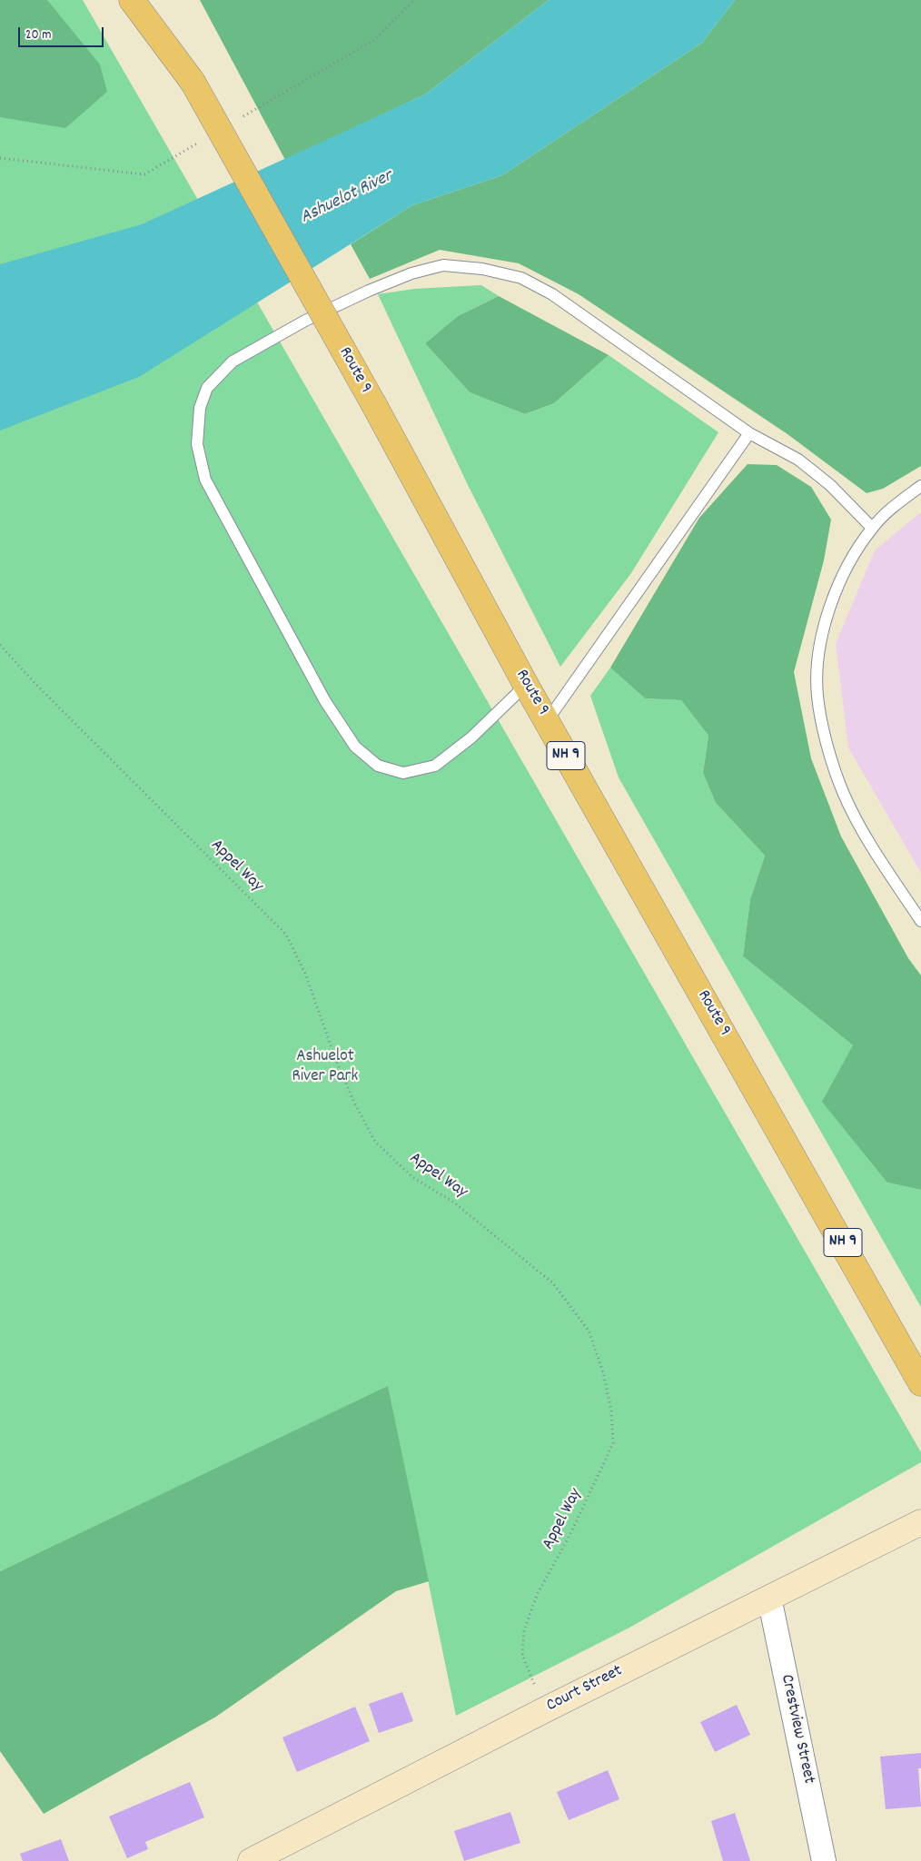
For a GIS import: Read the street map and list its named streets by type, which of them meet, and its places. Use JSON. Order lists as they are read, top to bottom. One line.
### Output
{"streets":{"highway":["Route 9","NH 9"],"main road":["Court Street"],"street":["Crestview Street"],"path":["Appel Way"]},"crossings":[["Route 9","NH 9"],["Appel Way","Court Street"],["Court Street","Crestview Street"]],"water":["Ashuelot River"],"parks":["Ashuelot River Park"],"scale_bar":"20 m"}
